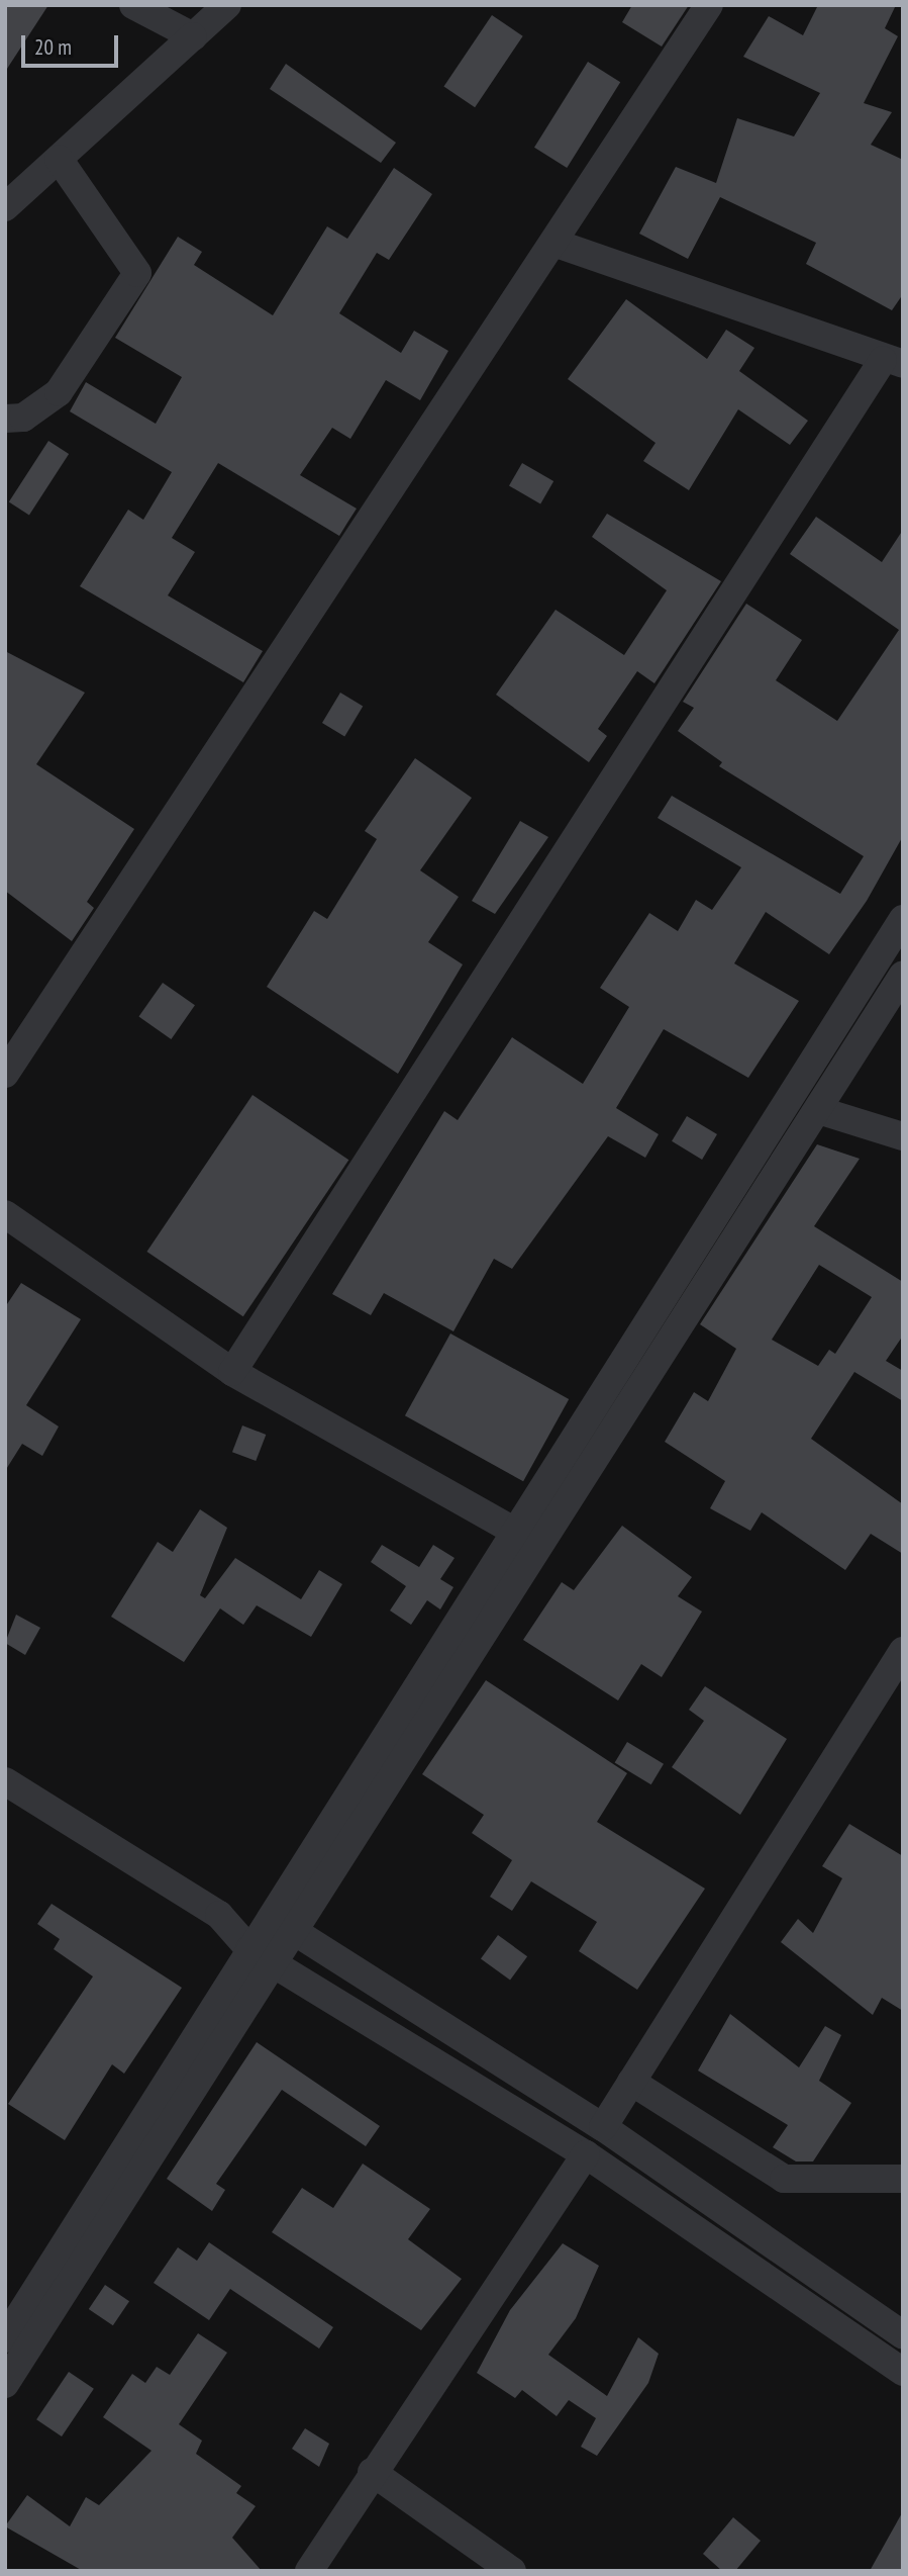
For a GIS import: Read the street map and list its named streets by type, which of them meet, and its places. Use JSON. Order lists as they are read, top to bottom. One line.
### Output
{"scale_bar":"20 m"}
